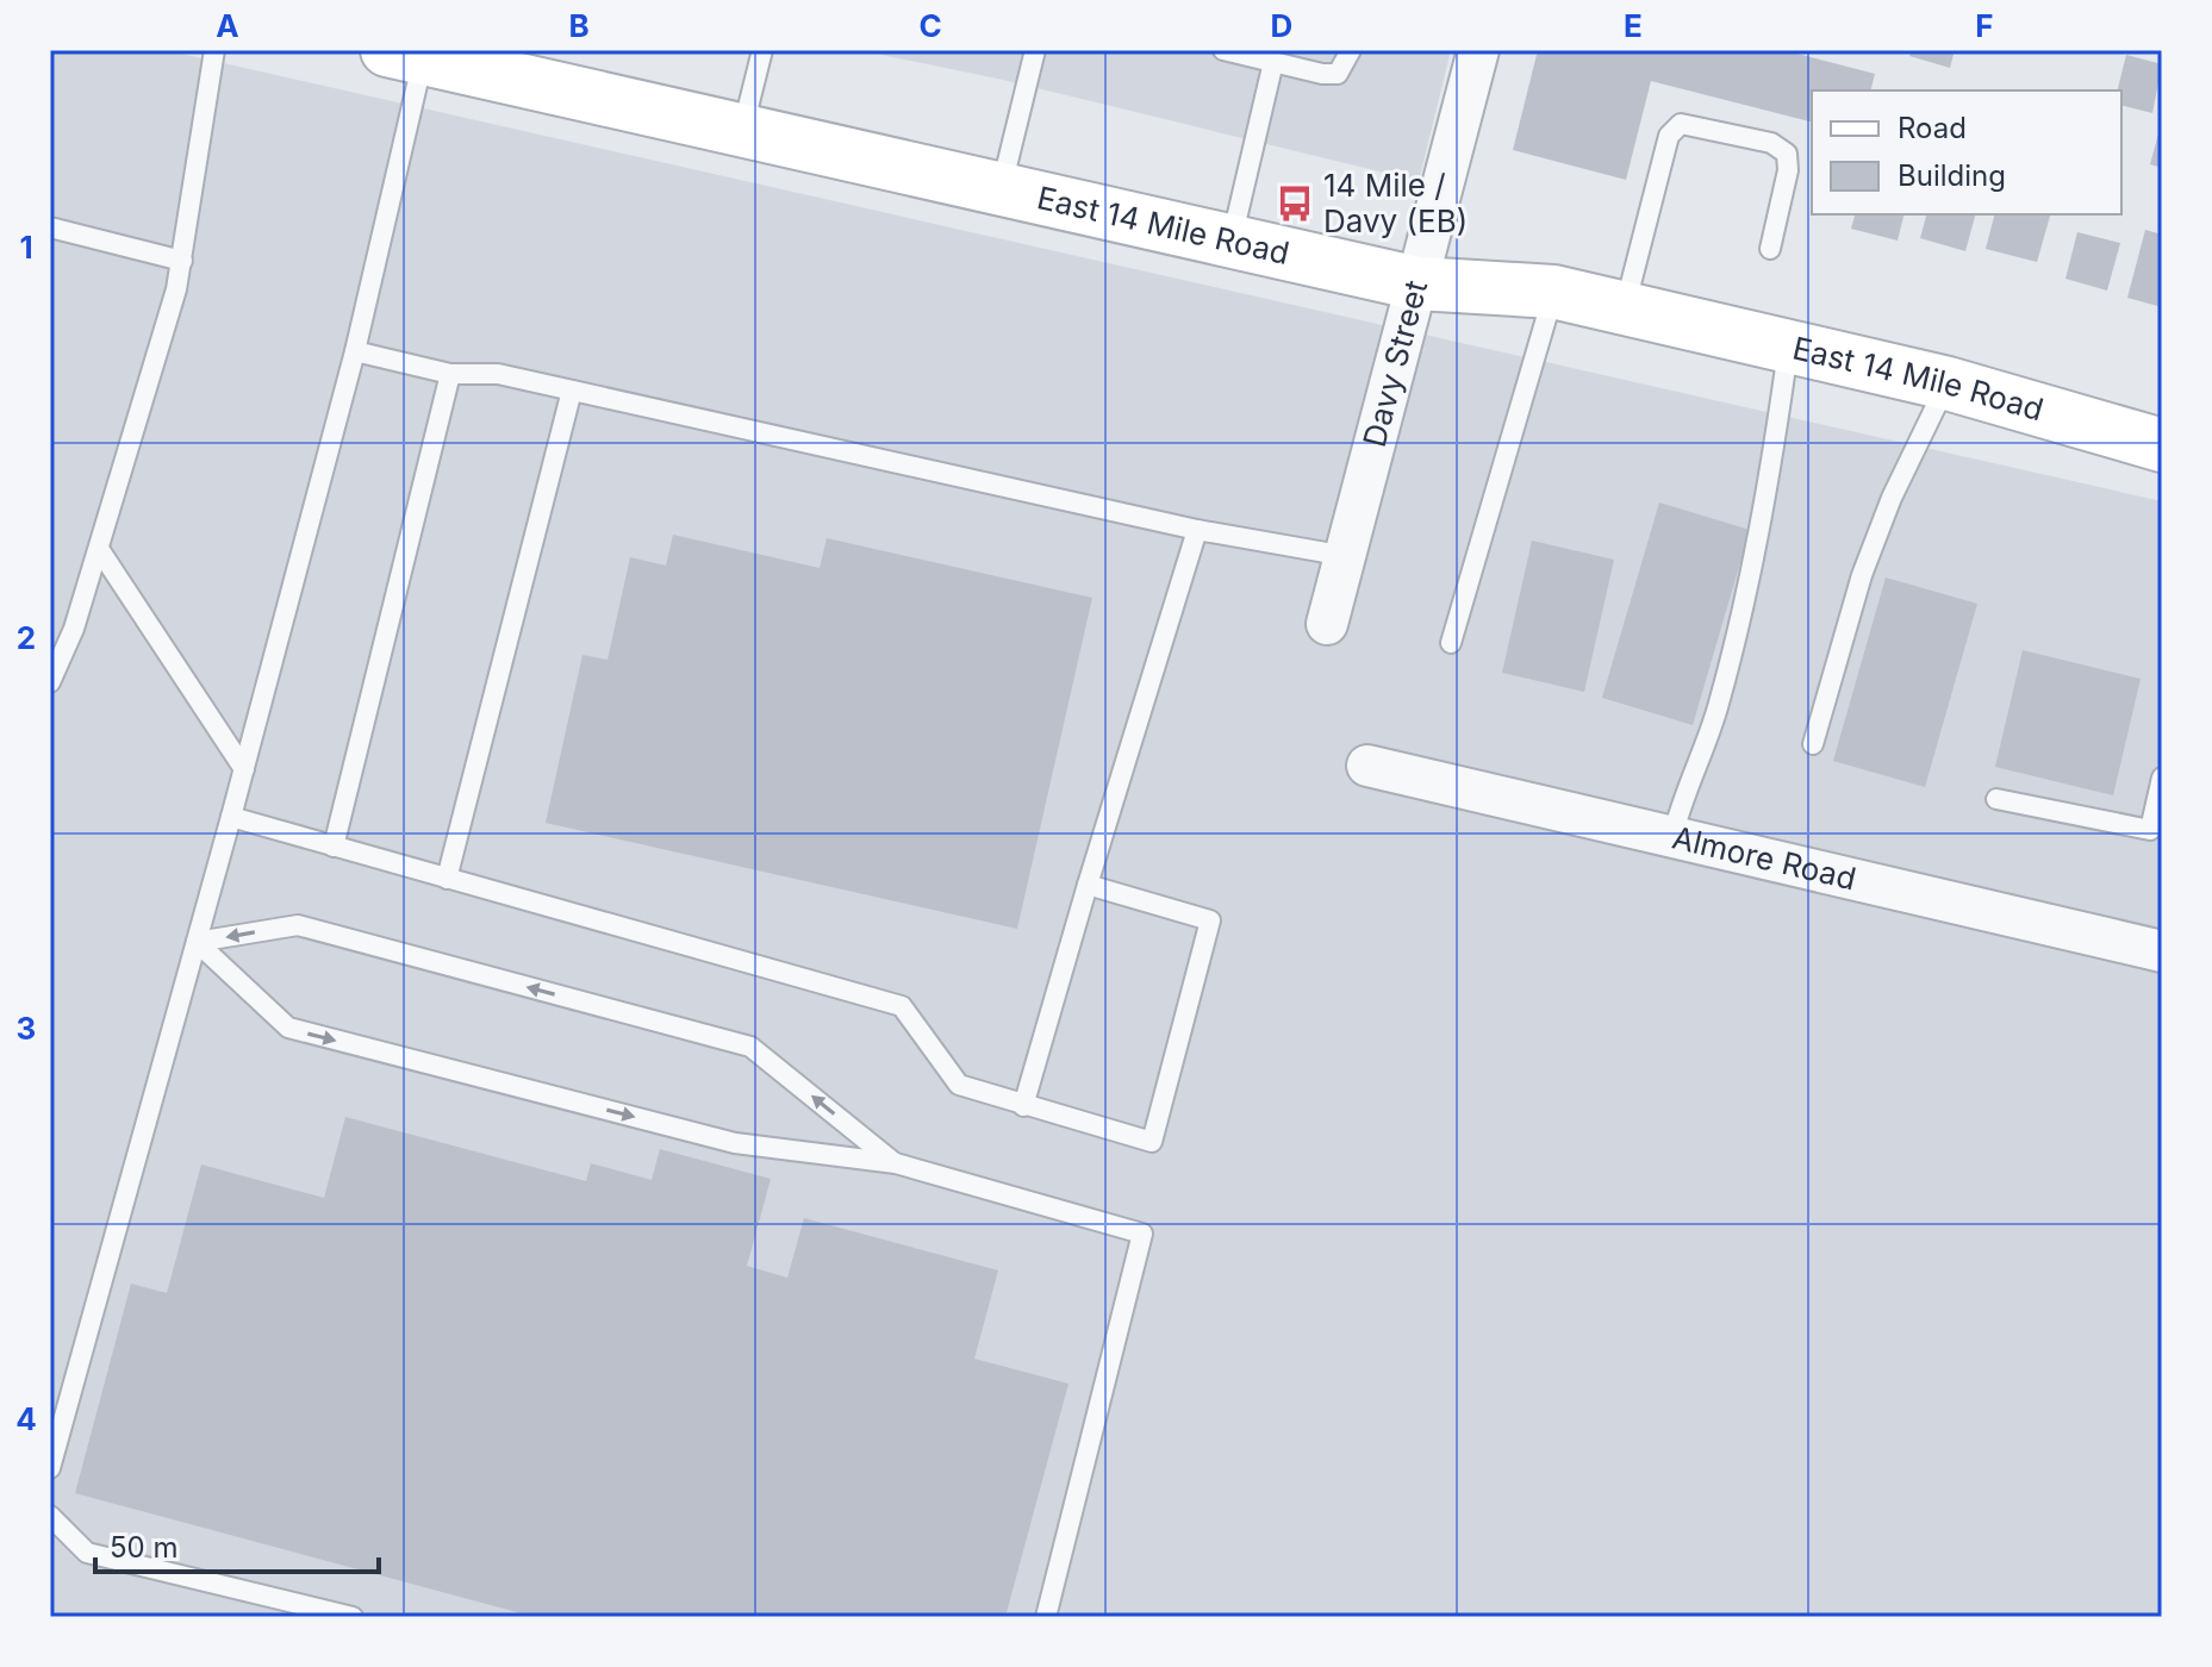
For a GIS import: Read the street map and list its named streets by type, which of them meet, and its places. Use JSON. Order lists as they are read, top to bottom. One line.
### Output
{"streets":{"main road":["East 14 Mile Road"],"street":["Davy Street","Almore Road"]},"crossings":[["East 14 Mile Road","Davy Street"]],"places":{"bus stop":["14 Mile / Davy (EB)"]},"legend":["Road","Building"],"scale_bar":"50 m","grid":{"columns":["A","B","C","D","E","F"],"rows":["1","2","3","4"]}}
